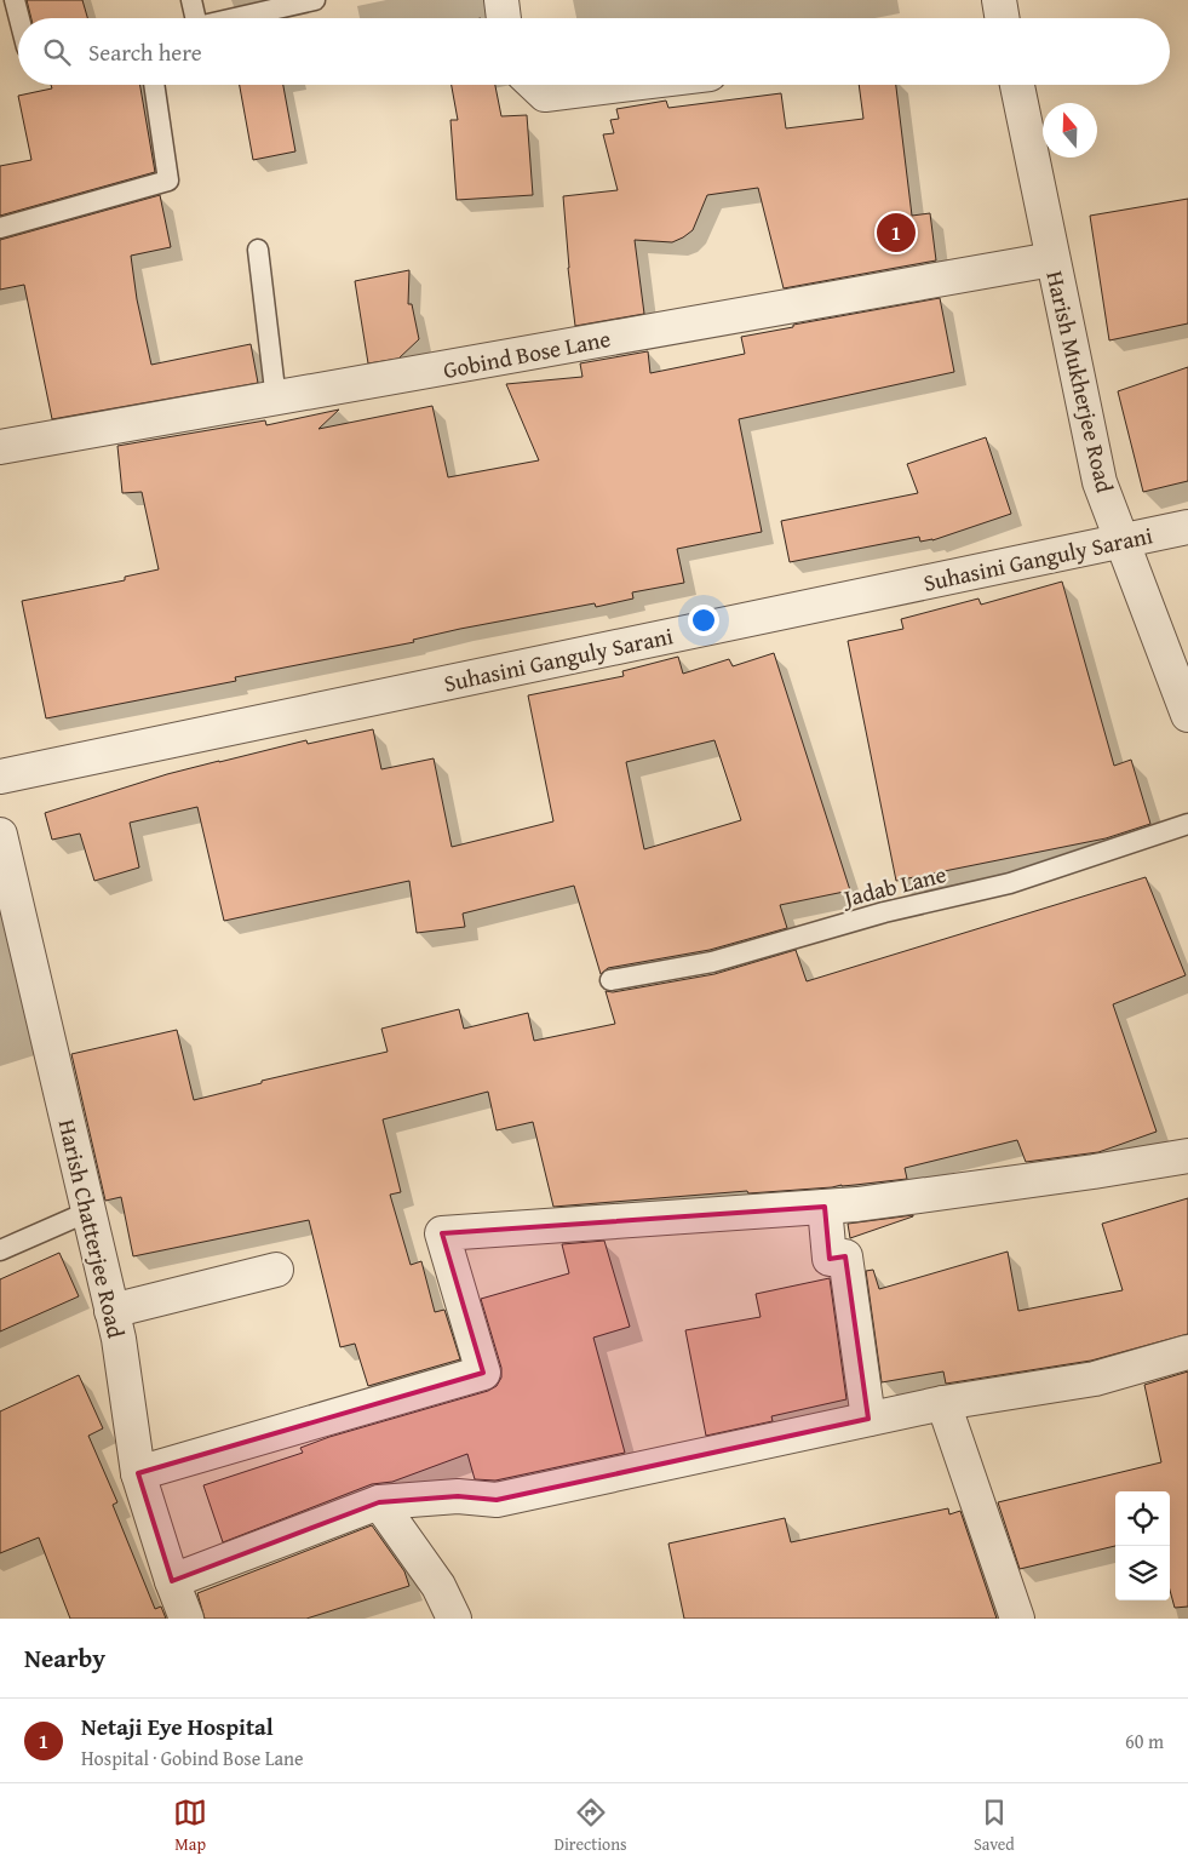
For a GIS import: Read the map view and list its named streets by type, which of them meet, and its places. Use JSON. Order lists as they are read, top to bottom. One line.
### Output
{"streets":{"street":["Gobind Bose Lane","Harish Mukherjee Road","Suhasini Ganguly Sarani","Harish Chatterjee Road"],"lane":["Jadab Lane"]},"crossings":[["Gobind Bose Lane","Harish Mukherjee Road"],["Harish Mukherjee Road","Suhasini Ganguly Sarani"]],"north":"top","page":{"search":"Search here","pins":"1","heading":"Nearby","list":[{"mark":"1","name":"Netaji Eye Hospital","note":"Hospital · Gobind Bose Lane","value":"60 m"}],"nav":["Map","Directions","Saved"]}}
